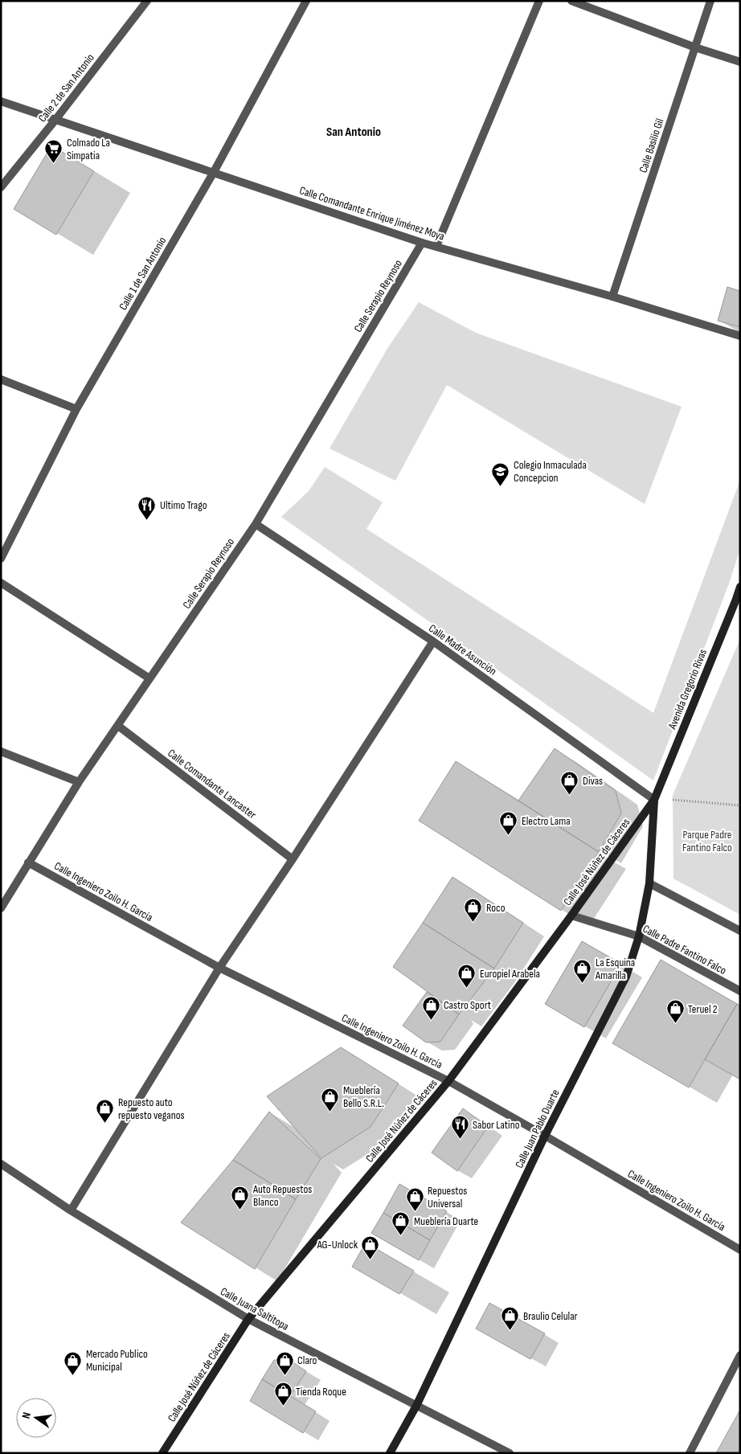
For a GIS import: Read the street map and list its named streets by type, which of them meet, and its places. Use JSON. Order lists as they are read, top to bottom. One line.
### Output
{"streets":{"main road":["Avenida Gregorio Rivas","Calle José Núñez de Cáceres","Calle Juan Pablo Duarte"],"street":["Calle 2 de San Antonio","Calle Basilio Gil","Calle Comandante Enrique Jiménez Moya","Calle 1 de San Antonio","Calle Serapio Reynoso","Calle Madre Asunción","Calle Comandante Lancaster","Calle Ingeniero Zoilo H. García","Calle Padre Fantino Falco","Calle Juana Saltitopa"]},"crossings":[["Calle 2 de San Antonio","Calle Comandante Enrique Jiménez Moya"],["Calle Basilio Gil","Calle Comandante Enrique Jiménez Moya"],["Calle Comandante Enrique Jiménez Moya","Calle 1 de San Antonio"],["Calle Comandante Enrique Jiménez Moya","Calle Serapio Reynoso"],["Calle Serapio Reynoso","Calle Madre Asunción"],["Calle Serapio Reynoso","Calle Comandante Lancaster"],["Calle Serapio Reynoso","Calle Ingeniero Zoilo H. García"],["Calle Madre Asunción","Avenida Gregorio Rivas"],["Calle Madre Asunción","Calle José Núñez de Cáceres"],["Calle Madre Asunción","Calle Juan Pablo Duarte"],["Avenida Gregorio Rivas","Calle José Núñez de Cáceres"],["Avenida Gregorio Rivas","Calle Juan Pablo Duarte"],["Calle José Núñez de Cáceres","Calle Ingeniero Zoilo H. García"],["Calle José Núñez de Cáceres","Calle Padre Fantino Falco"],["Calle José Núñez de Cáceres","Calle Juan Pablo Duarte"],["Calle José Núñez de Cáceres","Calle Juana Saltitopa"],["Calle Ingeniero Zoilo H. García","Calle Juan Pablo Duarte"],["Calle Padre Fantino Falco","Calle Juan Pablo Duarte"],["Calle Juan Pablo Duarte","Calle Juana Saltitopa"]],"districts":["San Antonio"],"parks":["Parque Padre Fantino Falco"],"places":{"supermarket":["Colmado La Simpatia"],"school or university":["Colegio Inmaculada Concepcion"],"restaurant":["Ultimo Trago","Sabor Latino"],"shop":["Divas","Electro Lama","Roco","La Esquina Amarilla","Europiel Arabela","Castro Sport","Teruel 2","Mueblería Bello S.R.L.","Repuesto auto repuesto veganos","Auto Repuestos Blanco","Repuestos Universal","Mueblería Duarte","AG-Unlock","Braulio Celular","Mercado Publico Municipal","Claro","Tienda Roque"]},"north":"left"}
